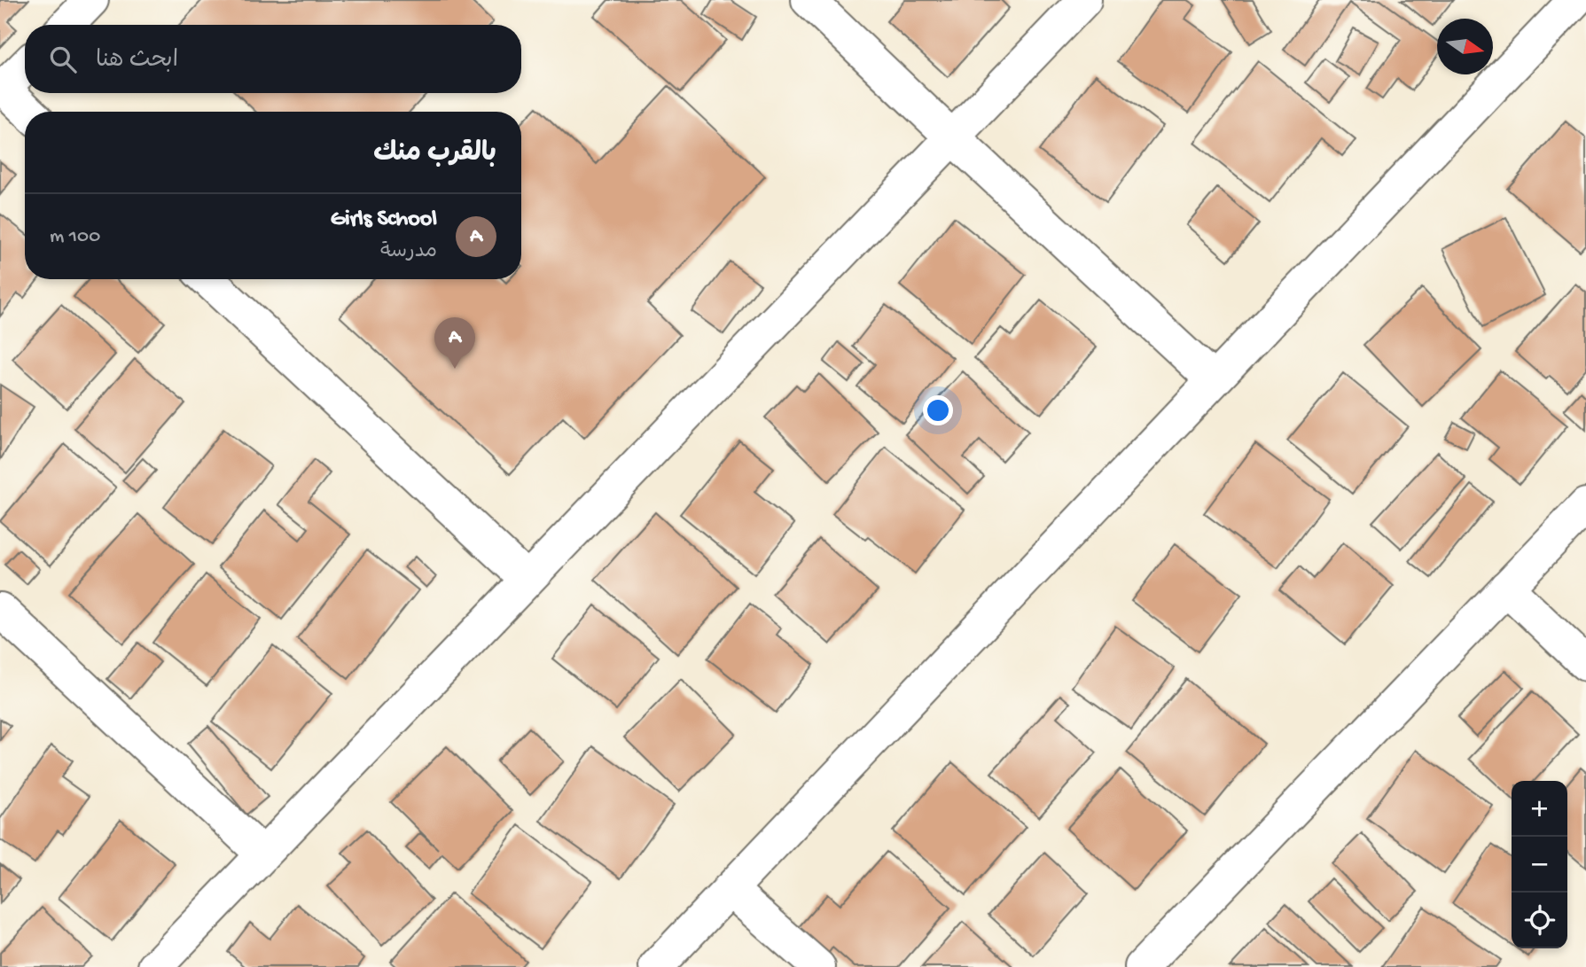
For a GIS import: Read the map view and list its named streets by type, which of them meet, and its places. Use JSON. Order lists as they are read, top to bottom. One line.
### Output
{"north":"right","page":{"search":"ابحث هنا","heading":"بالقرب منك","list":[{"mark":"A","name":"Girls School","note":"مدرسة","value":"100 m"}],"pins":"A","map_buttons":["+","−"]}}
